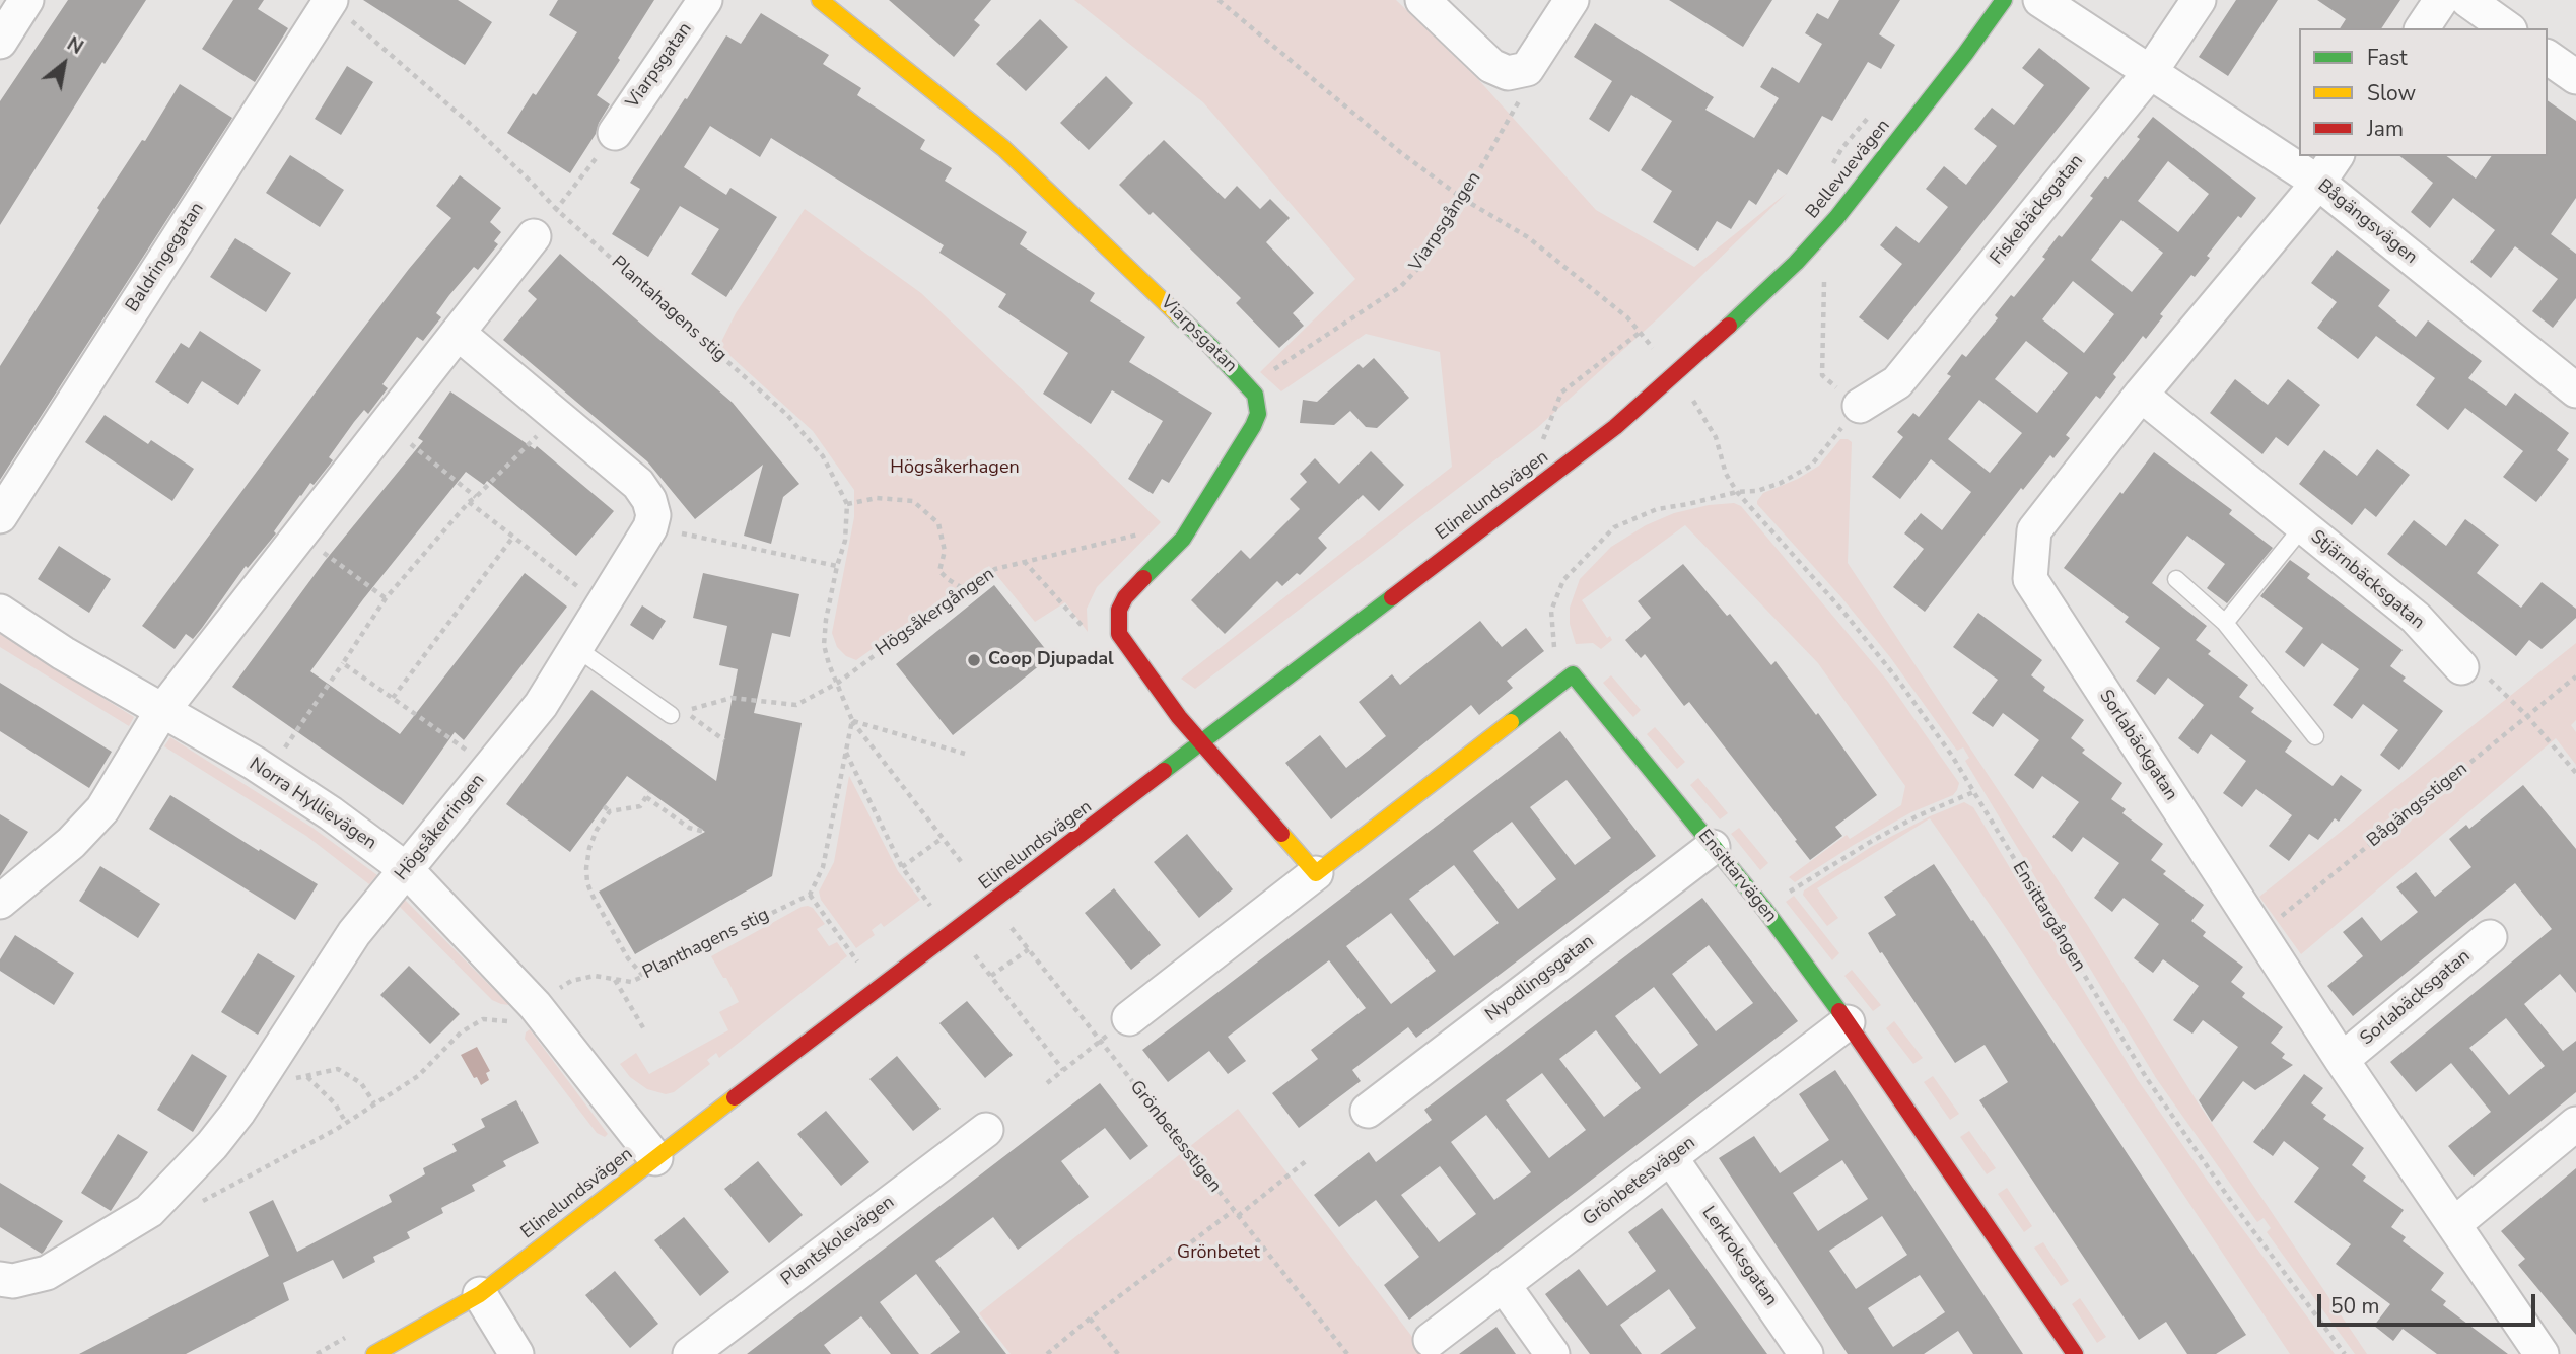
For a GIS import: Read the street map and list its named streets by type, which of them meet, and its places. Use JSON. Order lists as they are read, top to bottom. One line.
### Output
{"streets":{"street":["Viarpsgatan","Bellevuevägen","Fiskebäcksgatan","Bågängsvägen","Baldringegatan","Elinelundsvägen","Stjärnbäcksgatan","Sorlabäckgatan","Norra Hyllievägen","Högsåkerringen","Ensittarvägen","Nyodlingsgatan","Sorlabäcksgatan","Grönbetesvägen","Plantskolevägen","Lerkroksgatan"],"path":["Viarpsgången","Plantahagens stig","Högsåkergången","Bågängsstigen","Ensittargången","Planthagens stig","Grönbetesstigen"]},"crossings":[["Viarpsgatan","Viarpsgången"],["Viarpsgatan","Elinelundsvägen"],["Bellevuevägen","Elinelundsvägen"],["Fiskebäcksgatan","Bågängsvägen"],["Viarpsgången","Ensittargången"],["Bågängsvägen","Sorlabäckgatan"],["Baldringegatan","Plantahagens stig"],["Elinelundsvägen","Norra Hyllievägen"],["Elinelundsvägen","Ensittargången"],["Stjärnbäcksgatan","Sorlabäckgatan"],["Sorlabäckgatan","Bågängsstigen"],["Sorlabäckgatan","Sorlabäcksgatan"],["Norra Hyllievägen","Högsåkerringen"],["Norra Hyllievägen","Planthagens stig"],["Ensittarvägen","Nyodlingsgatan"],["Ensittarvägen","Grönbetesvägen"],["Grönbetesvägen","Lerkroksgatan"]],"parks":["Högsåkerhagen","Grönbetet"],"places":["Coop Djupadal"],"legend":["Fast","Slow","Jam"],"scale_bar":"50 m","north":"top right"}
